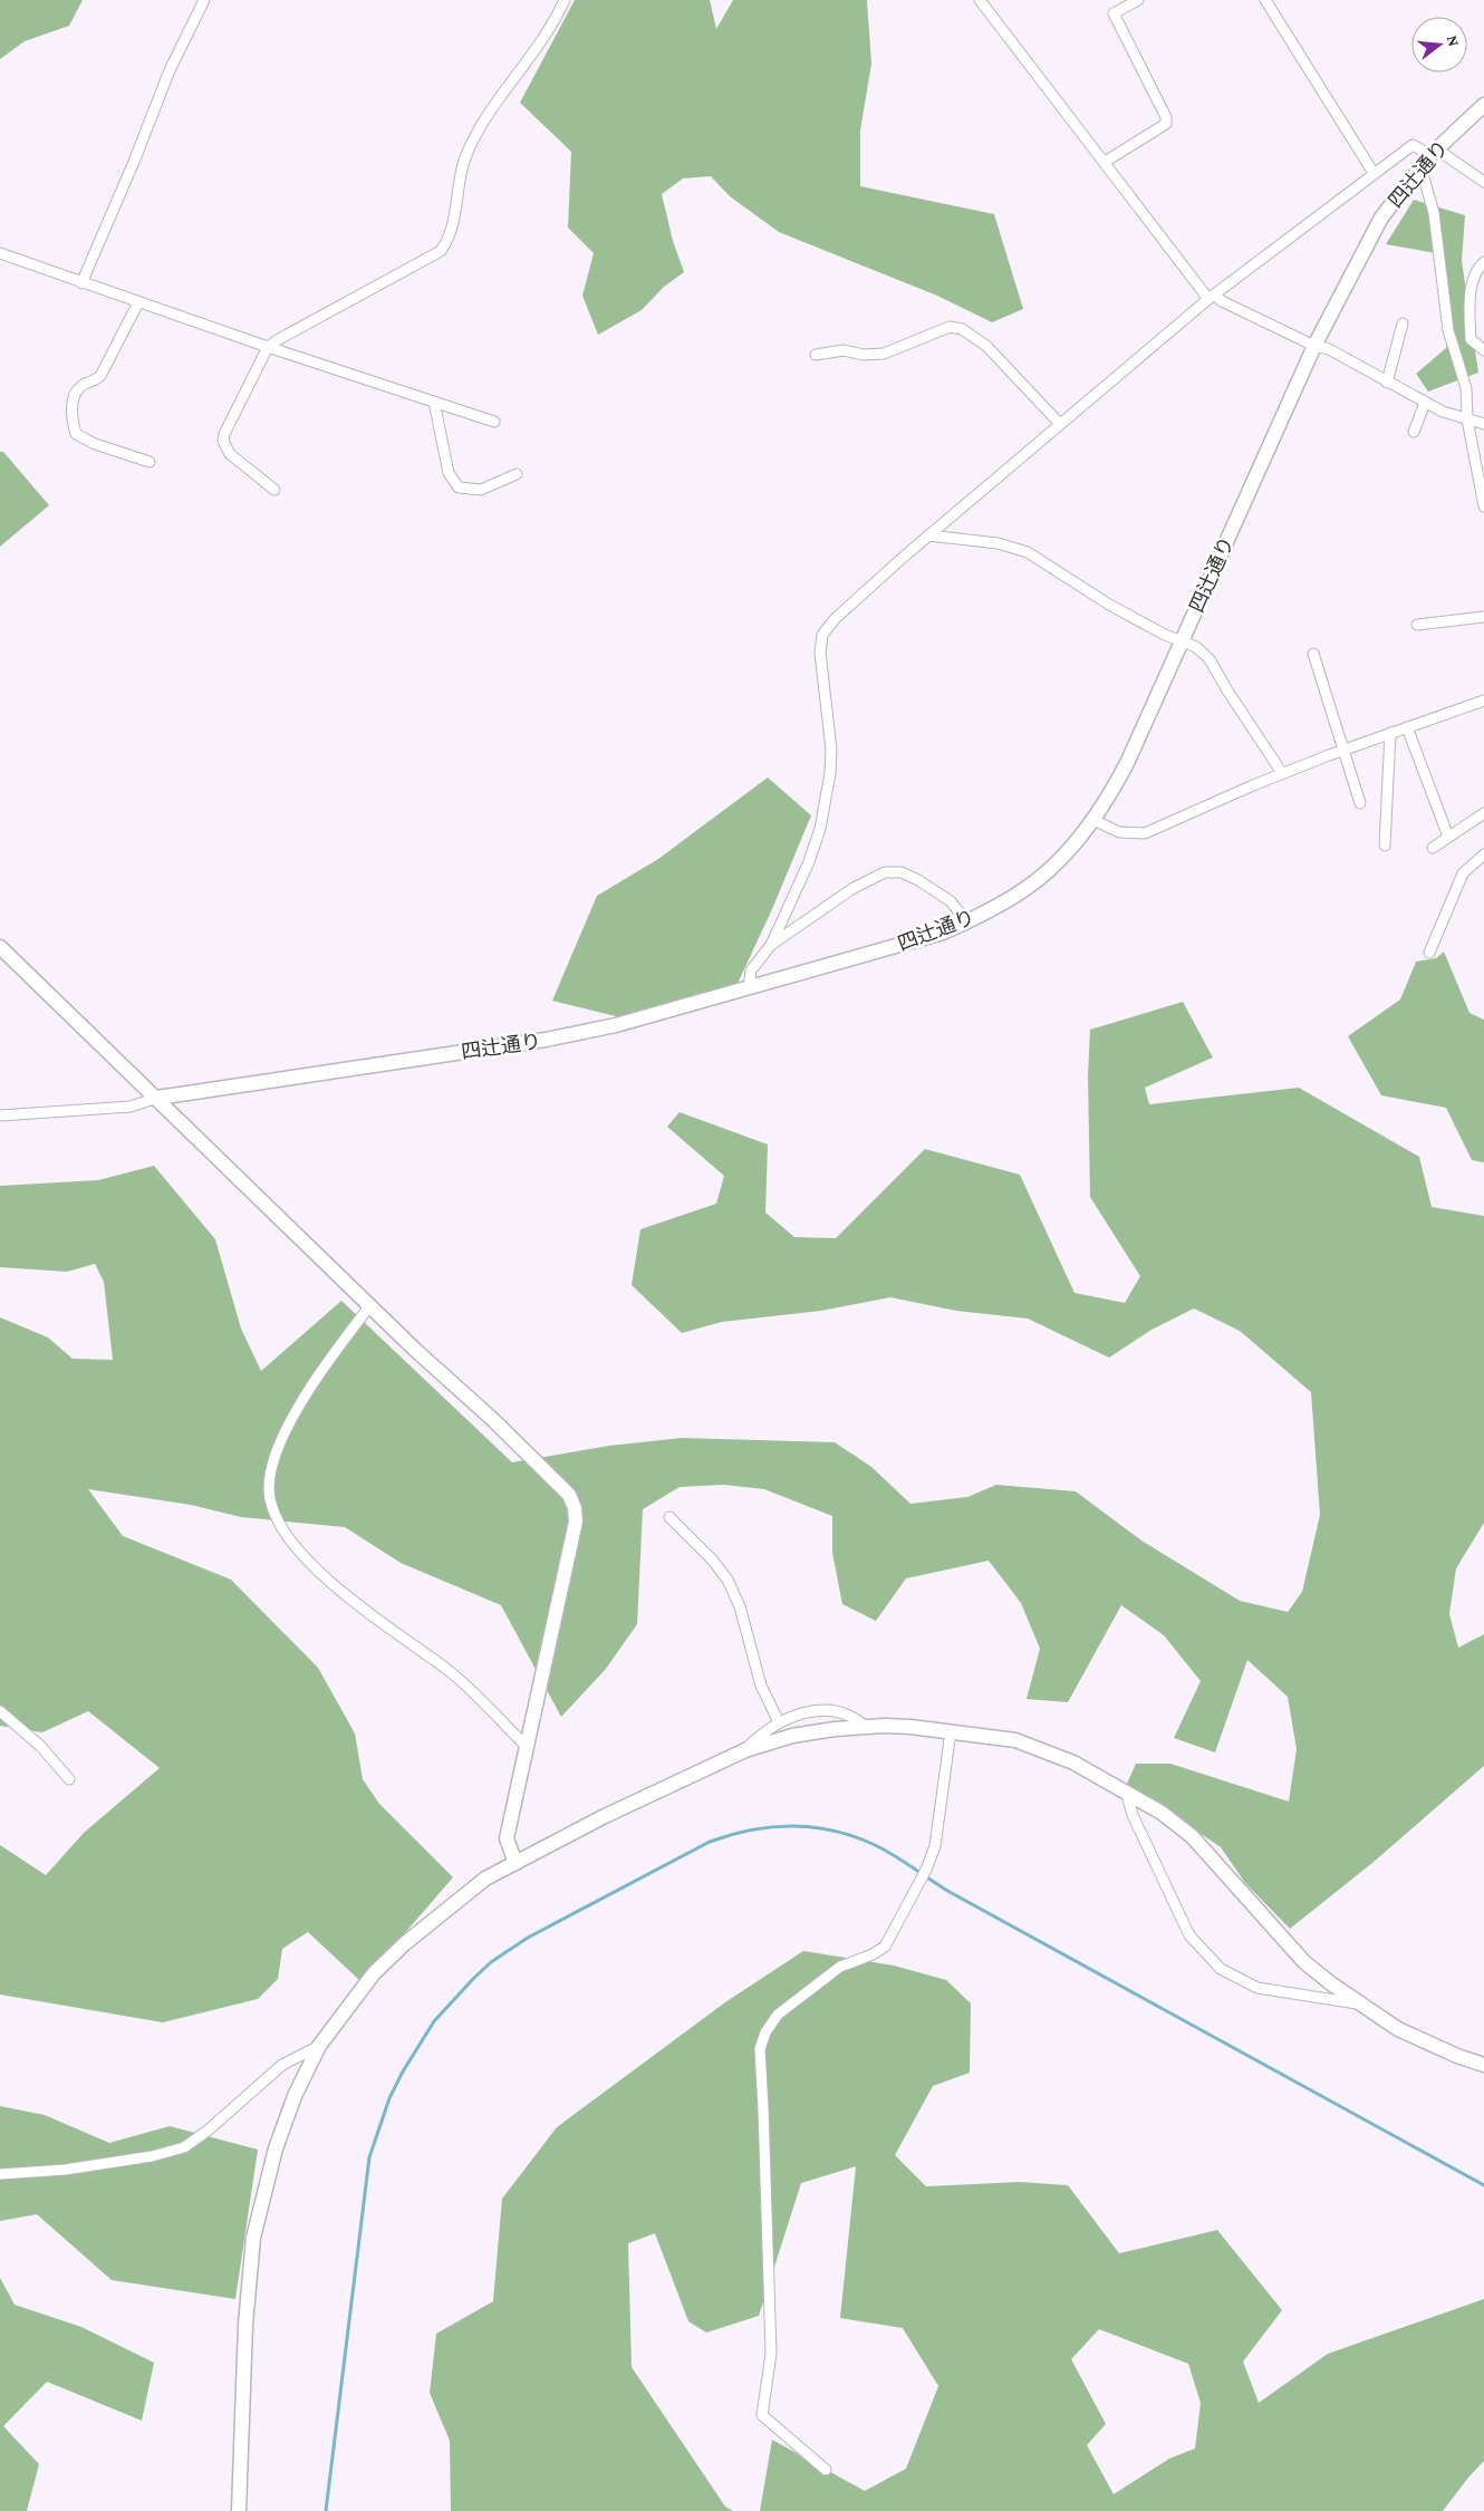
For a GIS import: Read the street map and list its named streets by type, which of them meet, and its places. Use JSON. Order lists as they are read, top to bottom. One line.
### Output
{"streets":{"street":["四辻通り"]},"north":"right"}
